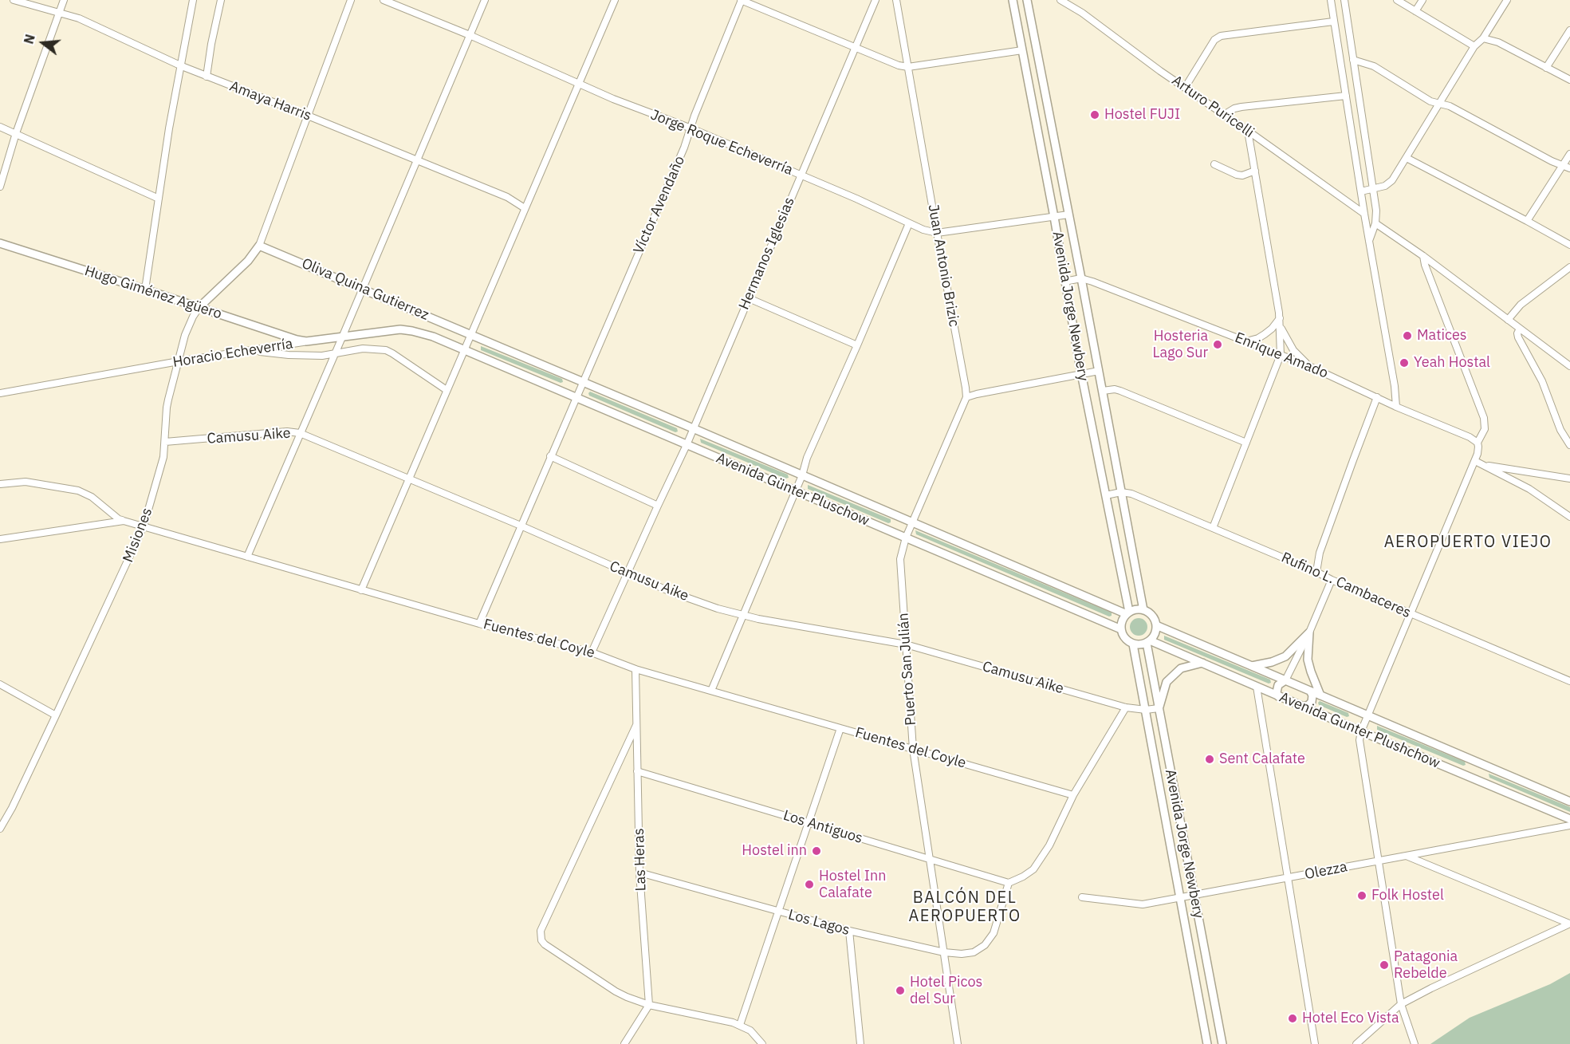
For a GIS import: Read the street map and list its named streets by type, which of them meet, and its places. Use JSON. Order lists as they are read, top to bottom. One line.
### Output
{"streets":{"street":["Amaya Harris","Arturo Puricelli","Jorge Roque Echeverría","Víctor Avendaño","Hermanos Iglesias","Juan Antonio Brizic","Oliva Quina Gutierrez","Hugo Giménez Agüero","Avenida Jorge Newbery","Horacio Echeverría","Enrique Amado","Camusu Aike","Avenida Günter Pluschow","Misiones","Rufino L. Cambaceres","Fuentes del Coyle","Puerto San Julián","Avenida Gunter Plushchow","Los Antiguos","Las Heras","Olezza","Los Lagos"]},"crossings":[["Jorge Roque Echeverría","Víctor Avendaño"],["Jorge Roque Echeverría","Hermanos Iglesias"],["Jorge Roque Echeverría","Juan Antonio Brizic"],["Jorge Roque Echeverría","Avenida Jorge Newbery"],["Víctor Avendaño","Camusu Aike"],["Víctor Avendaño","Avenida Günter Pluschow"],["Víctor Avendaño","Fuentes del Coyle"],["Hermanos Iglesias","Camusu Aike"],["Hermanos Iglesias","Avenida Günter Pluschow"],["Hermanos Iglesias","Fuentes del Coyle"],["Oliva Quina Gutierrez","Avenida Günter Pluschow"],["Oliva Quina Gutierrez","Misiones"],["Hugo Giménez Agüero","Horacio Echeverría"],["Hugo Giménez Agüero","Misiones"],["Avenida Jorge Newbery","Enrique Amado"],["Avenida Jorge Newbery","Camusu Aike"],["Avenida Jorge Newbery","Avenida Günter Pluschow"],["Avenida Jorge Newbery","Rufino L. Cambaceres"],["Avenida Jorge Newbery","Avenida Gunter Plushchow"],["Avenida Jorge Newbery","Olezza"],["Horacio Echeverría","Avenida Günter Pluschow"],["Horacio Echeverría","Misiones"],["Camusu Aike","Misiones"],["Camusu Aike","Puerto San Julián"],["Avenida Günter Pluschow","Puerto San Julián"],["Avenida Günter Pluschow","Avenida Gunter Plushchow"],["Misiones","Fuentes del Coyle"],["Fuentes del Coyle","Puerto San Julián"],["Fuentes del Coyle","Las Heras"],["Puerto San Julián","Los Antiguos"],["Puerto San Julián","Los Lagos"],["Los Antiguos","Las Heras"],["Los Antiguos","Los Lagos"],["Las Heras","Los Lagos"]],"districts":["AEROPUERTO VIEJO","BALCÓN DEL AEROPUERTO"],"places":["Hostel FUJI","Matices","Hosteria Lago Sur","Yeah Hostal","Sent Calafate","Hostel inn","Hostel Inn Calafate","Folk Hostel","Patagonia Rebelde","Hotel Picos del Sur","Hotel Eco Vista"],"north":"left"}
